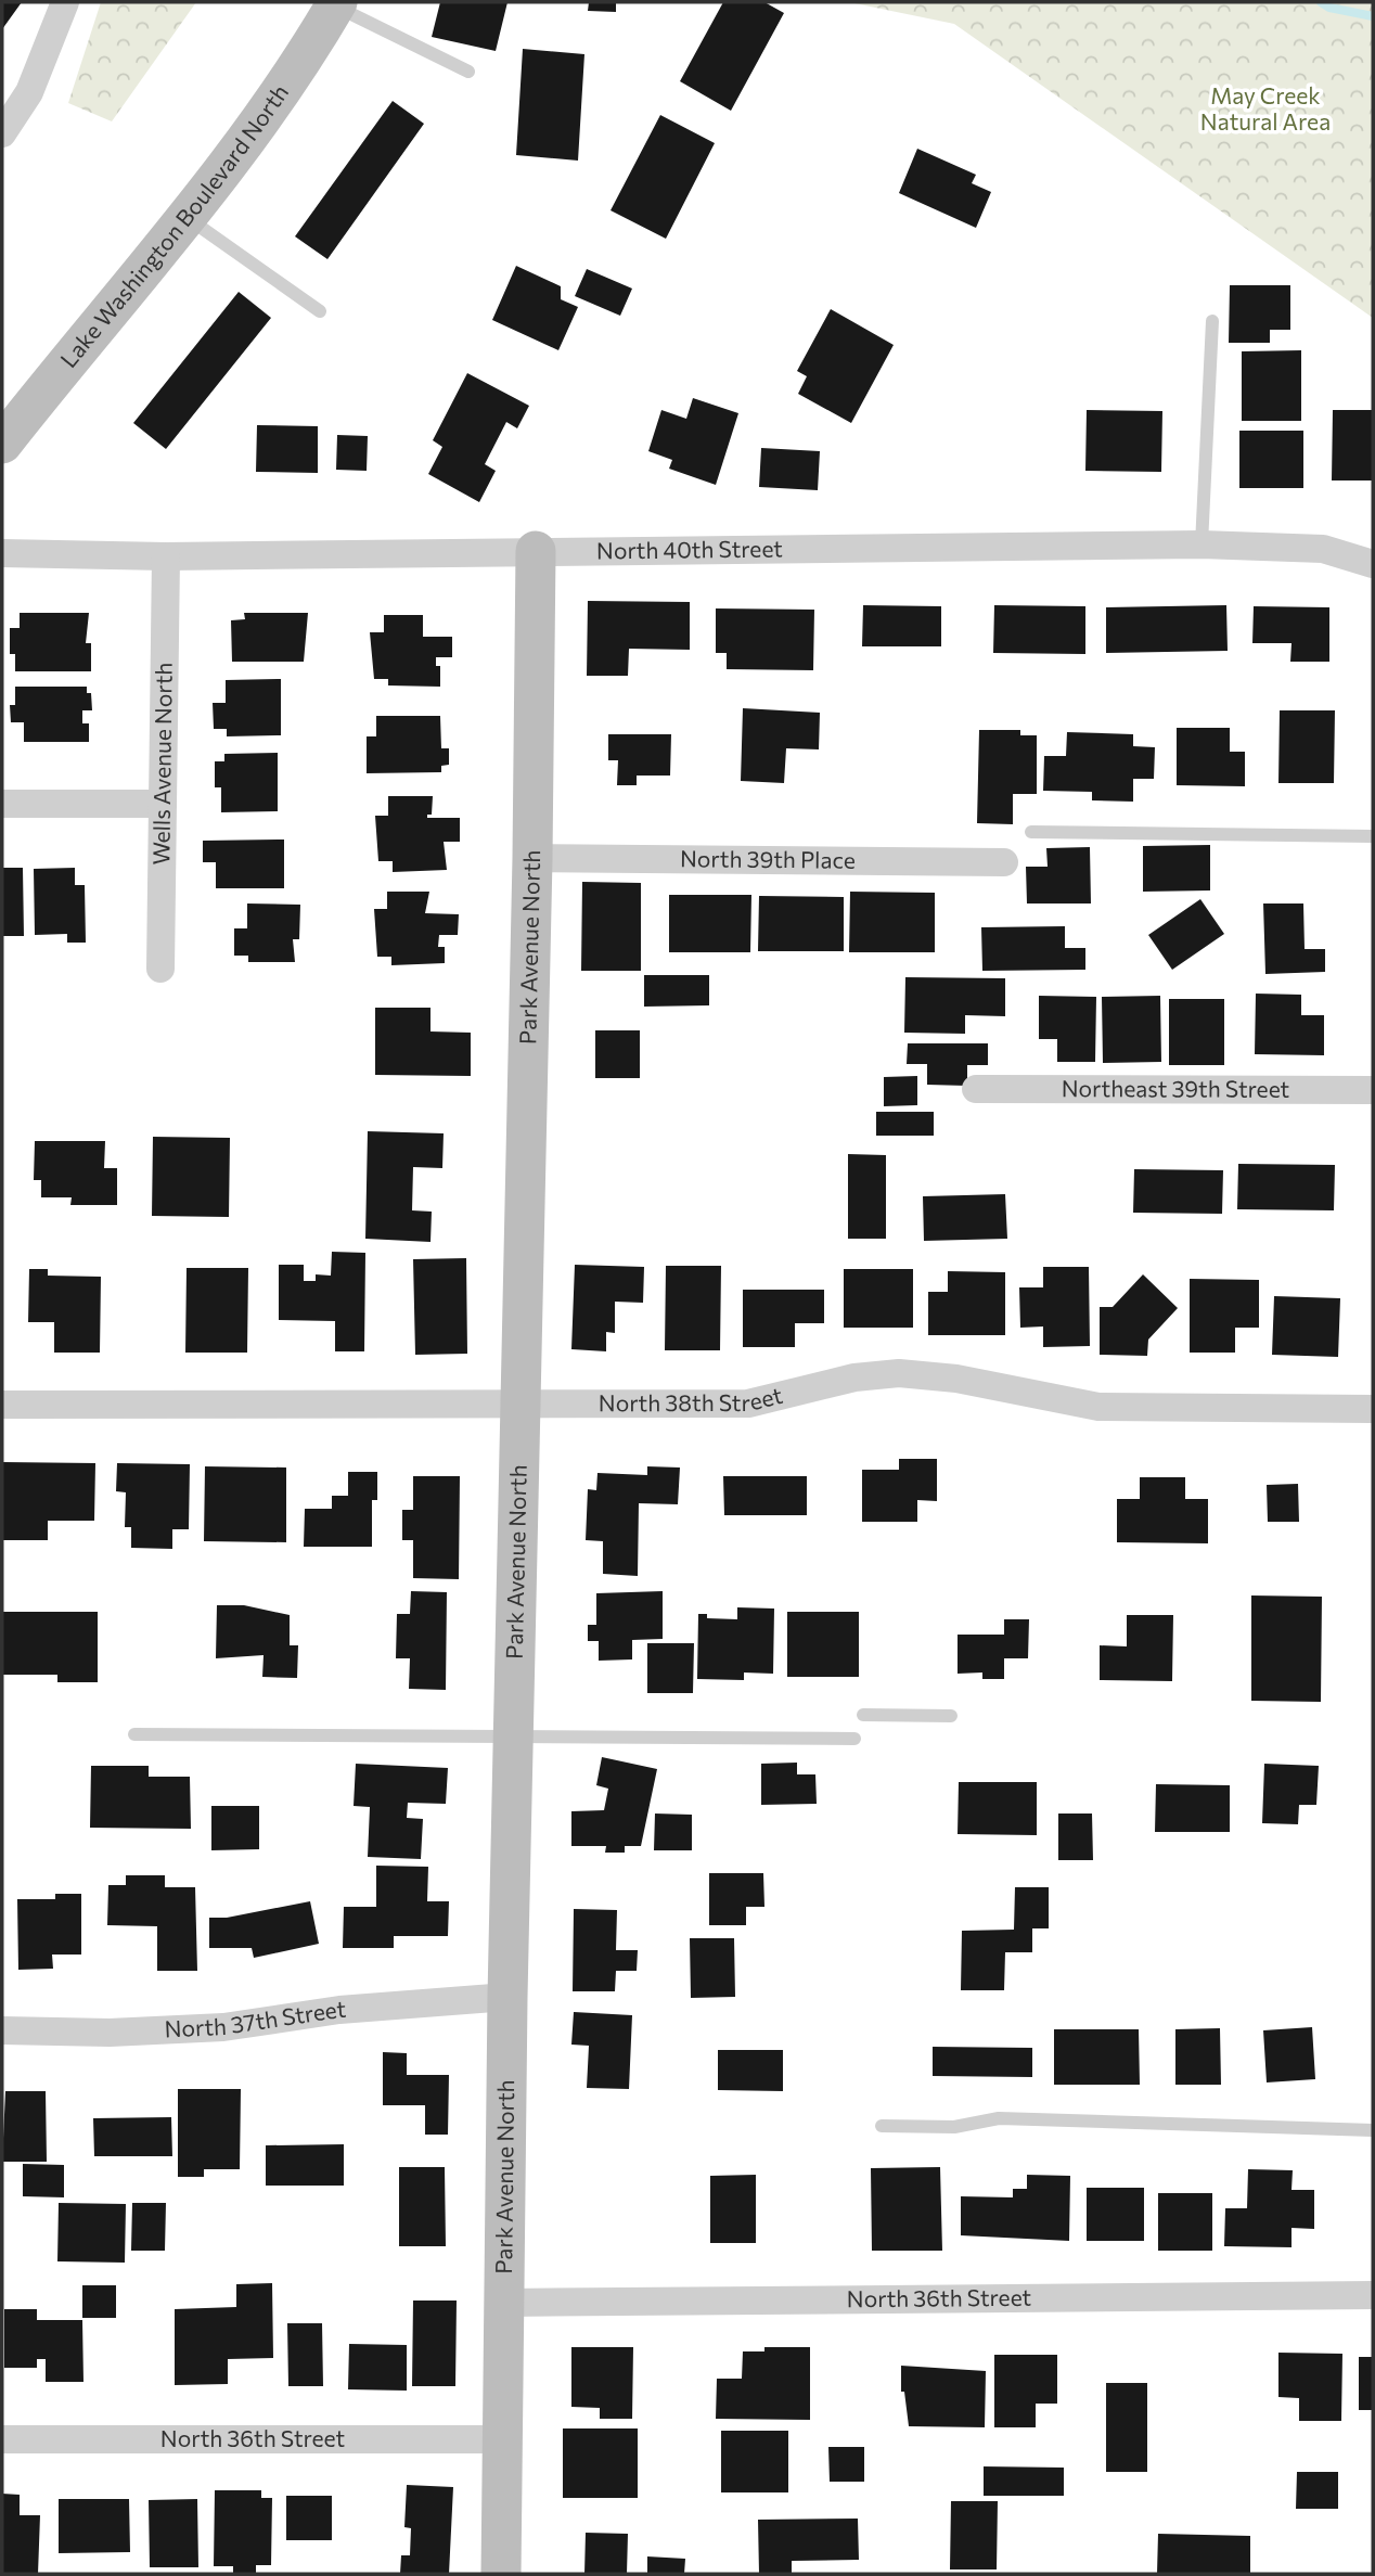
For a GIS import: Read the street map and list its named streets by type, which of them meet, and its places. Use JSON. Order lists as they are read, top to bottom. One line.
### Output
{"streets":{"street":["Lake Washington Boulevard North","North 40th Street","Wells Avenue North","North 39th Place","Park Avenue North","Northeast 39th Street","North 38th Street","North 37th Street","North 36th Street"]},"crossings":[["North 40th Street","Wells Avenue North"],["North 40th Street","Park Avenue North"],["North 39th Place","Park Avenue North"],["Park Avenue North","North 38th Street"],["Park Avenue North","North 37th Street"],["Park Avenue North","North 36th Street"]],"parks":["May Creek Natural Area"]}
